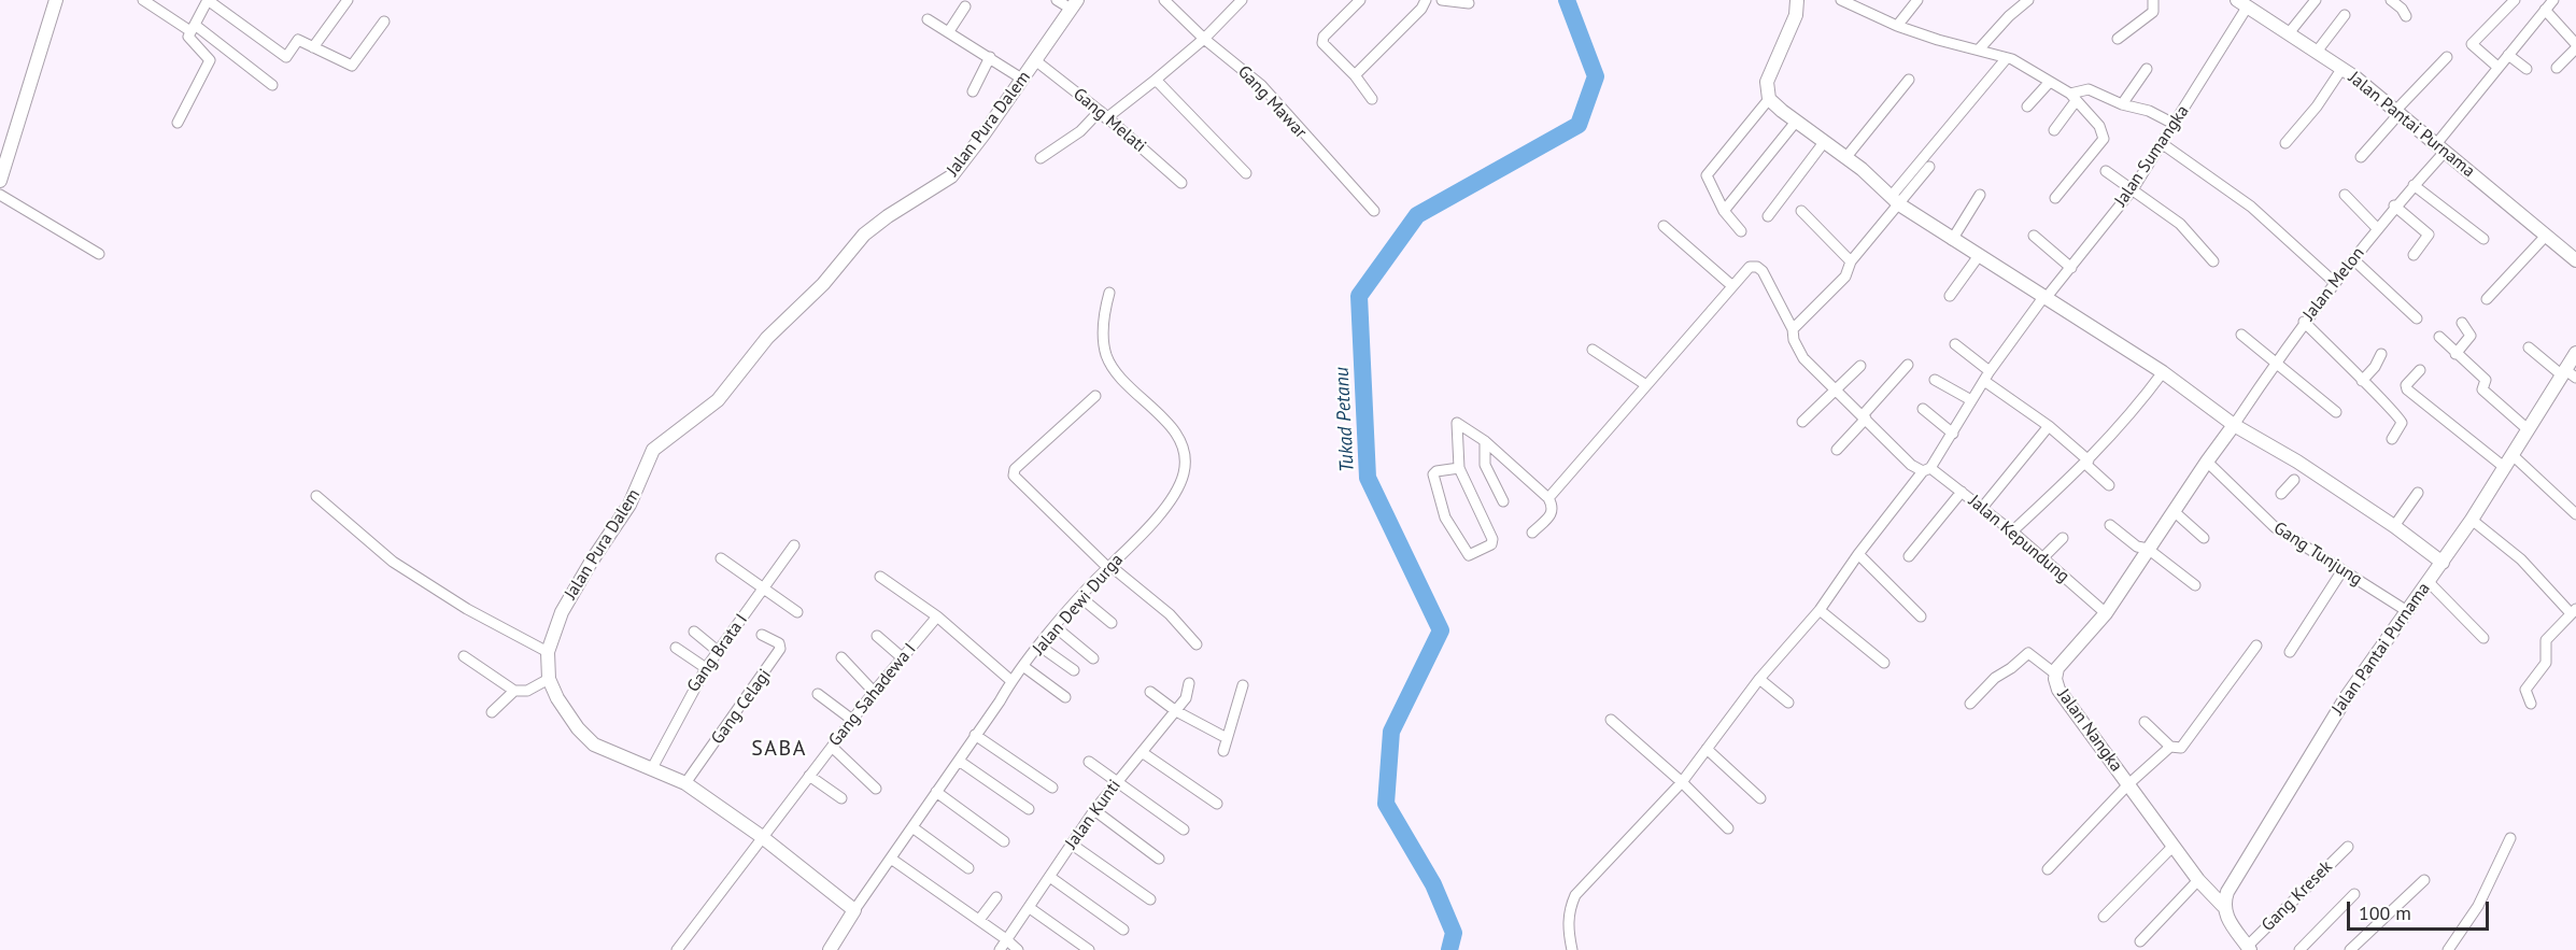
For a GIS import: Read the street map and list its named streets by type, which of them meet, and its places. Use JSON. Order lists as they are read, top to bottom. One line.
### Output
{"streets":{"street":["Gang Mawar","Gang Melati","Jalan Pura Dalem","Jalan Pantai Purnama","Jalan Sumangka","Jalan Melon","Jalan Kepundung","Gang Tunjung","Jalan Dewi Durga","Gang Brata I","Gang Sahadewa I","Gang Celagi","Jalan Nangka","Jalan Kunti","Gang Kresek"]},"crossings":[["Gang Melati","Jalan Pura Dalem"],["Jalan Pura Dalem","Jalan Dewi Durga"],["Jalan Pura Dalem","Gang Brata I"],["Jalan Pura Dalem","Gang Sahadewa I"],["Jalan Pura Dalem","Gang Celagi"],["Jalan Pantai Purnama","Jalan Sumangka"],["Jalan Pantai Purnama","Jalan Melon"],["Jalan Pantai Purnama","Gang Tunjung"],["Jalan Pantai Purnama","Jalan Nangka"],["Jalan Sumangka","Jalan Kepundung"],["Jalan Melon","Jalan Nangka"],["Jalan Kepundung","Jalan Nangka"],["Gang Tunjung","Jalan Nangka"]],"districts":["SABA"],"water":["Tukad Petanu"],"scale_bar":"100 m"}
